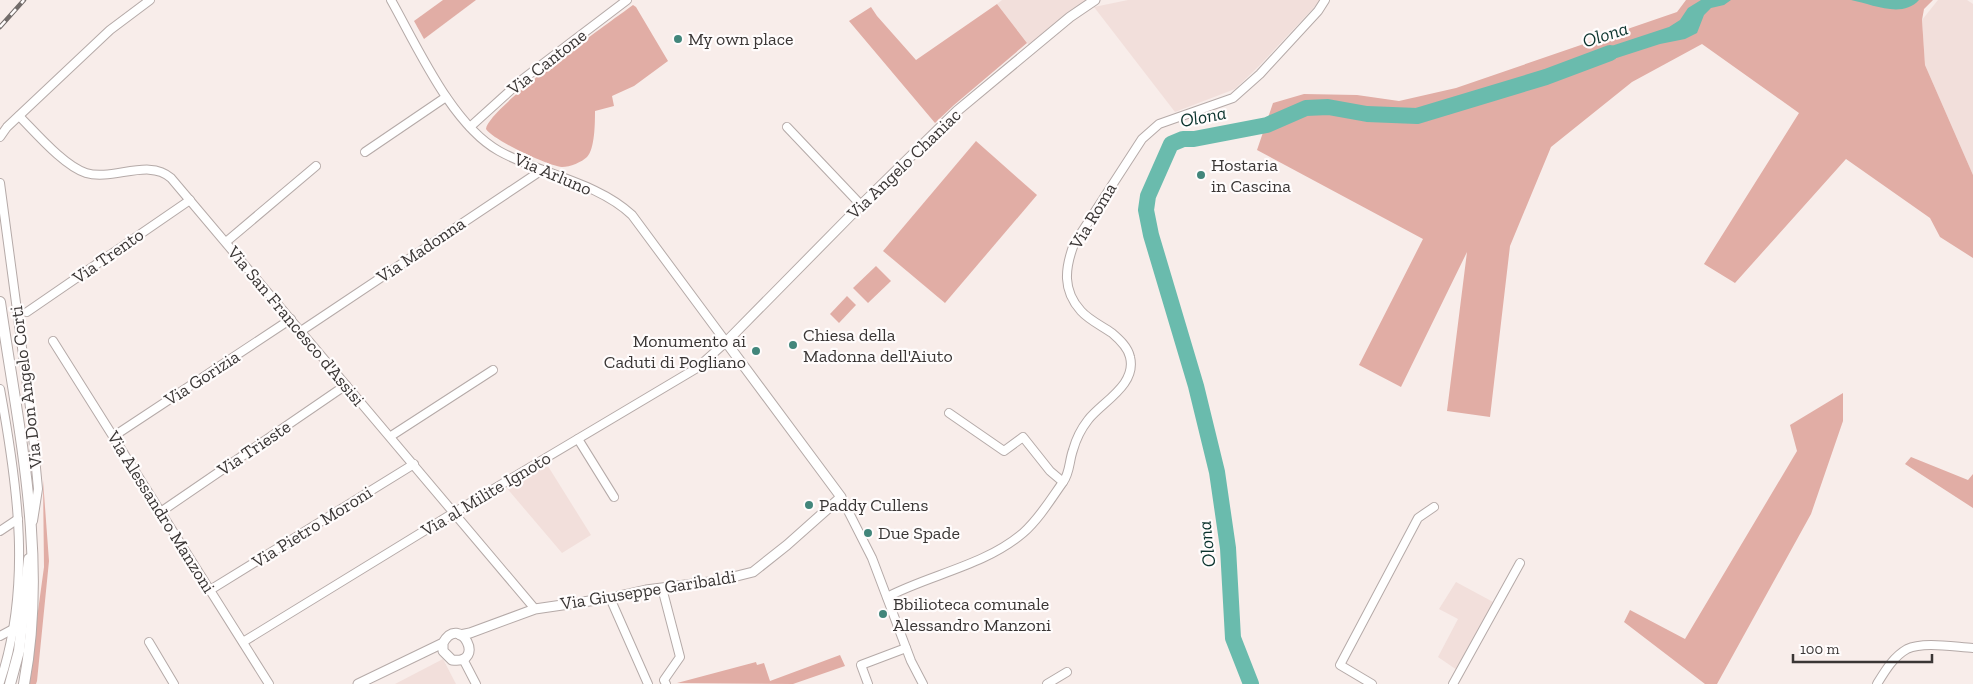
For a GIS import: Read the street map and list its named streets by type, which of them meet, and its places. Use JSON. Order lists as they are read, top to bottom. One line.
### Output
{"streets":{"street":["Via Cantone","Via Angelo Chaniac","Via Arluno","Via Roma","Via Madonna","Via Trento","Via San Francesco d'Assisi","Via Gorizia","Via Don Angelo Corti","Via Trieste","Via al Milite Ignoto","Via Alessandro Manzoni","Via Pietro Moroni","Via Giuseppe Garibaldi"]},"crossings":[["Via Cantone","Via Arluno"],["Via Angelo Chaniac","Via Arluno"],["Via Angelo Chaniac","Via al Milite Ignoto"],["Via Arluno","Via Madonna"],["Via Arluno","Via al Milite Ignoto"],["Via Madonna","Via San Francesco d'Assisi"],["Via Trento","Via San Francesco d'Assisi"],["Via San Francesco d'Assisi","Via Gorizia"],["Via San Francesco d'Assisi","Via Trieste"],["Via San Francesco d'Assisi","Via al Milite Ignoto"],["Via San Francesco d'Assisi","Via Pietro Moroni"],["Via San Francesco d'Assisi","Via Giuseppe Garibaldi"],["Via Gorizia","Via Alessandro Manzoni"],["Via Trieste","Via Alessandro Manzoni"],["Via al Milite Ignoto","Via Alessandro Manzoni"],["Via Alessandro Manzoni","Via Pietro Moroni"]],"water":["Olona"],"places":["My own place","Hostaria in Cascina","Chiesa della Madonna dell'Aiuto","Monumento ai Caduti di Pogliano","Paddy Cullens","Due Spade","Bbilioteca comunale Alessandro Manzoni"],"scale_bar":"100 m"}
